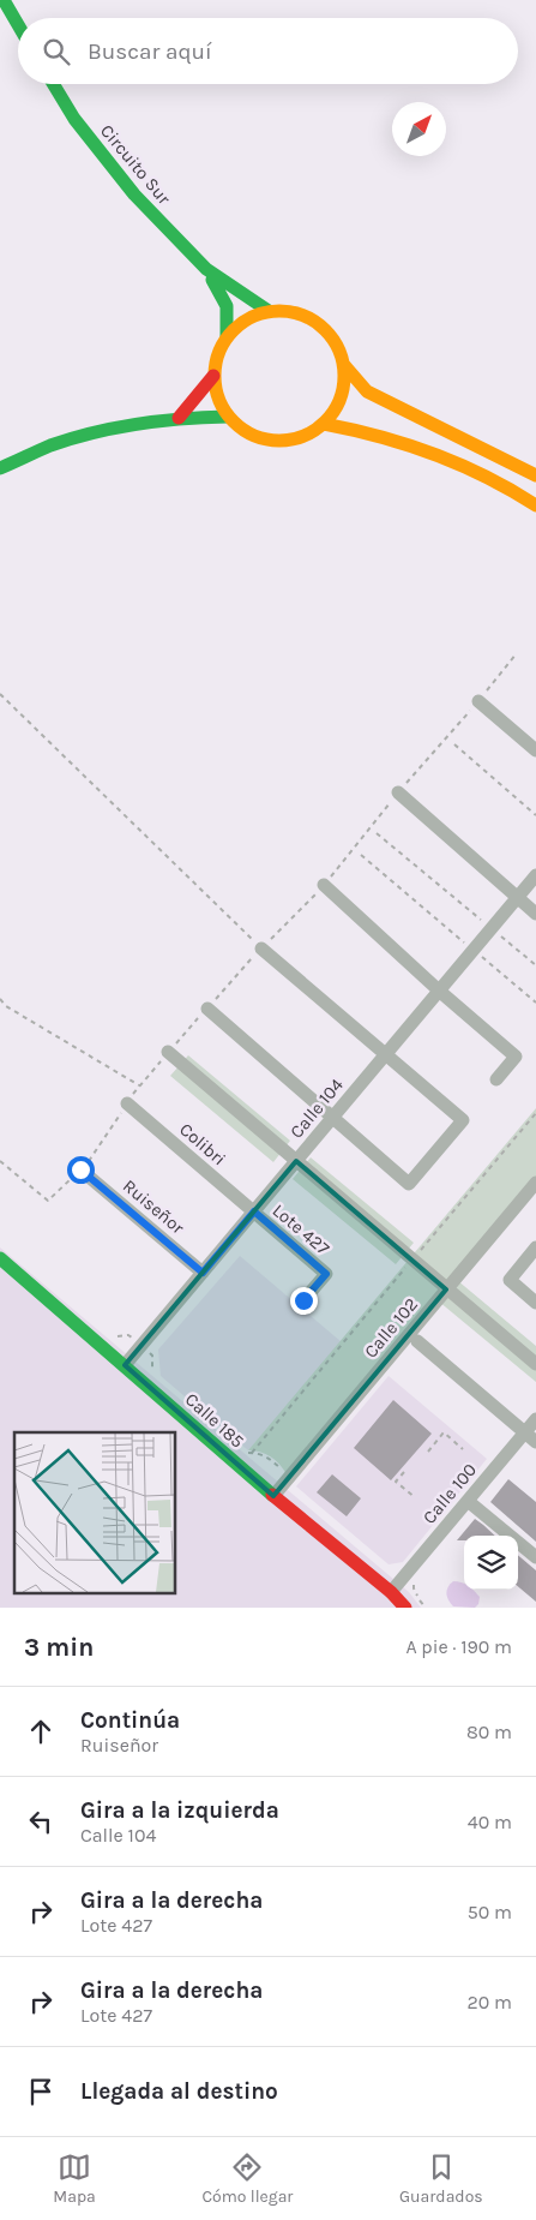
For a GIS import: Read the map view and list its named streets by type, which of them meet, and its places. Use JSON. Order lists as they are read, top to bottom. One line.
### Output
{"streets":{"street":["Circuito Sur","Calle 104","Colibri","Ruiseñor","Lote 427","Calle 102","Calle 185","Calle 100"]},"crossings":[["Calle 104","Colibri"],["Calle 104","Ruiseñor"],["Calle 104","Lote 427"],["Calle 104","Calle 185"],["Colibri","Lote 427"],["Calle 102","Calle 185"],["Calle 185","Calle 100"]],"north":"top right","page":{"search":"Buscar aquí","heading":["3 min","A pie · 190 m"],"list":[["Continúa","Ruiseñor","80 m"],["Gira a la izquierda","Calle 104","40 m"],["Gira a la derecha","Lote 427","50 m"],["Gira a la derecha","Lote 427","20 m"],"Llegada al destino"],"nav":["Mapa","Cómo llegar","Guardados"]}}
